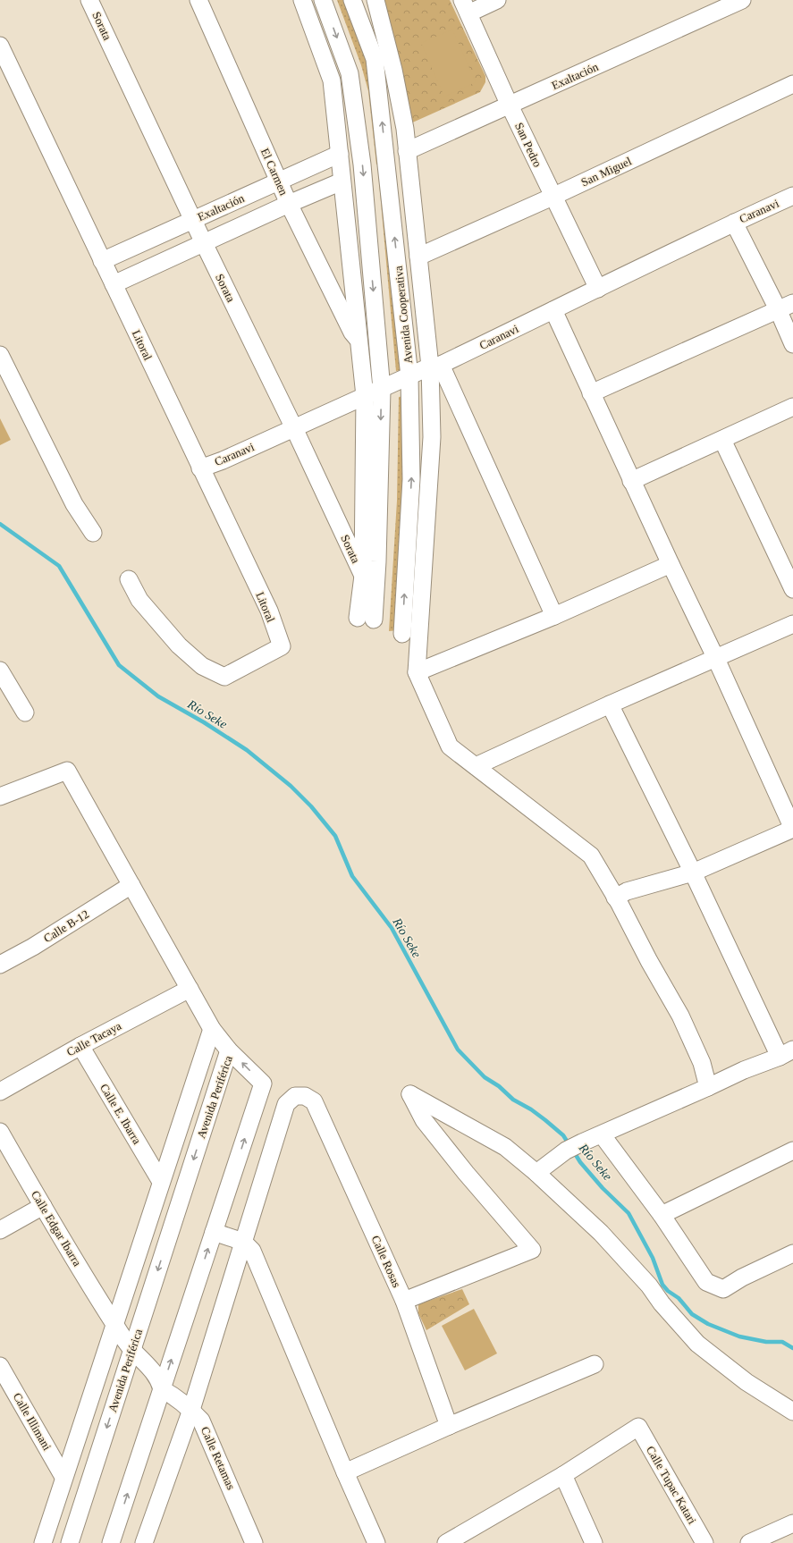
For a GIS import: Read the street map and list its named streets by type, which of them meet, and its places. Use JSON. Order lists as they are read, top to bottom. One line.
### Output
{"streets":{"street":["Sorata","Exaltación","San Pedro","El Carmen","San Miguel","Caranavi","Avenida Cooperativa","Litoral","Calle B-12","Calle Tacaya","Avenida Periférica","Calle E. Ibarra","Calle Edgar Ibarra","Calle Rosas","Calle Illimani","Calle Retamas","Calle Tupac Katari"]},"crossings":[["Sorata","Exaltación"],["Sorata","Caranavi"],["Exaltación","San Pedro"],["Exaltación","El Carmen"],["Exaltación","Litoral"],["San Pedro","San Miguel"],["San Pedro","Caranavi"],["Caranavi","Avenida Cooperativa"],["Caranavi","Litoral"],["Calle Tacaya","Calle E. Ibarra"],["Avenida Periférica","Calle Edgar Ibarra"],["Avenida Periférica","Calle Retamas"],["Calle Edgar Ibarra","Calle Retamas"]],"water":["Río Seke"]}
